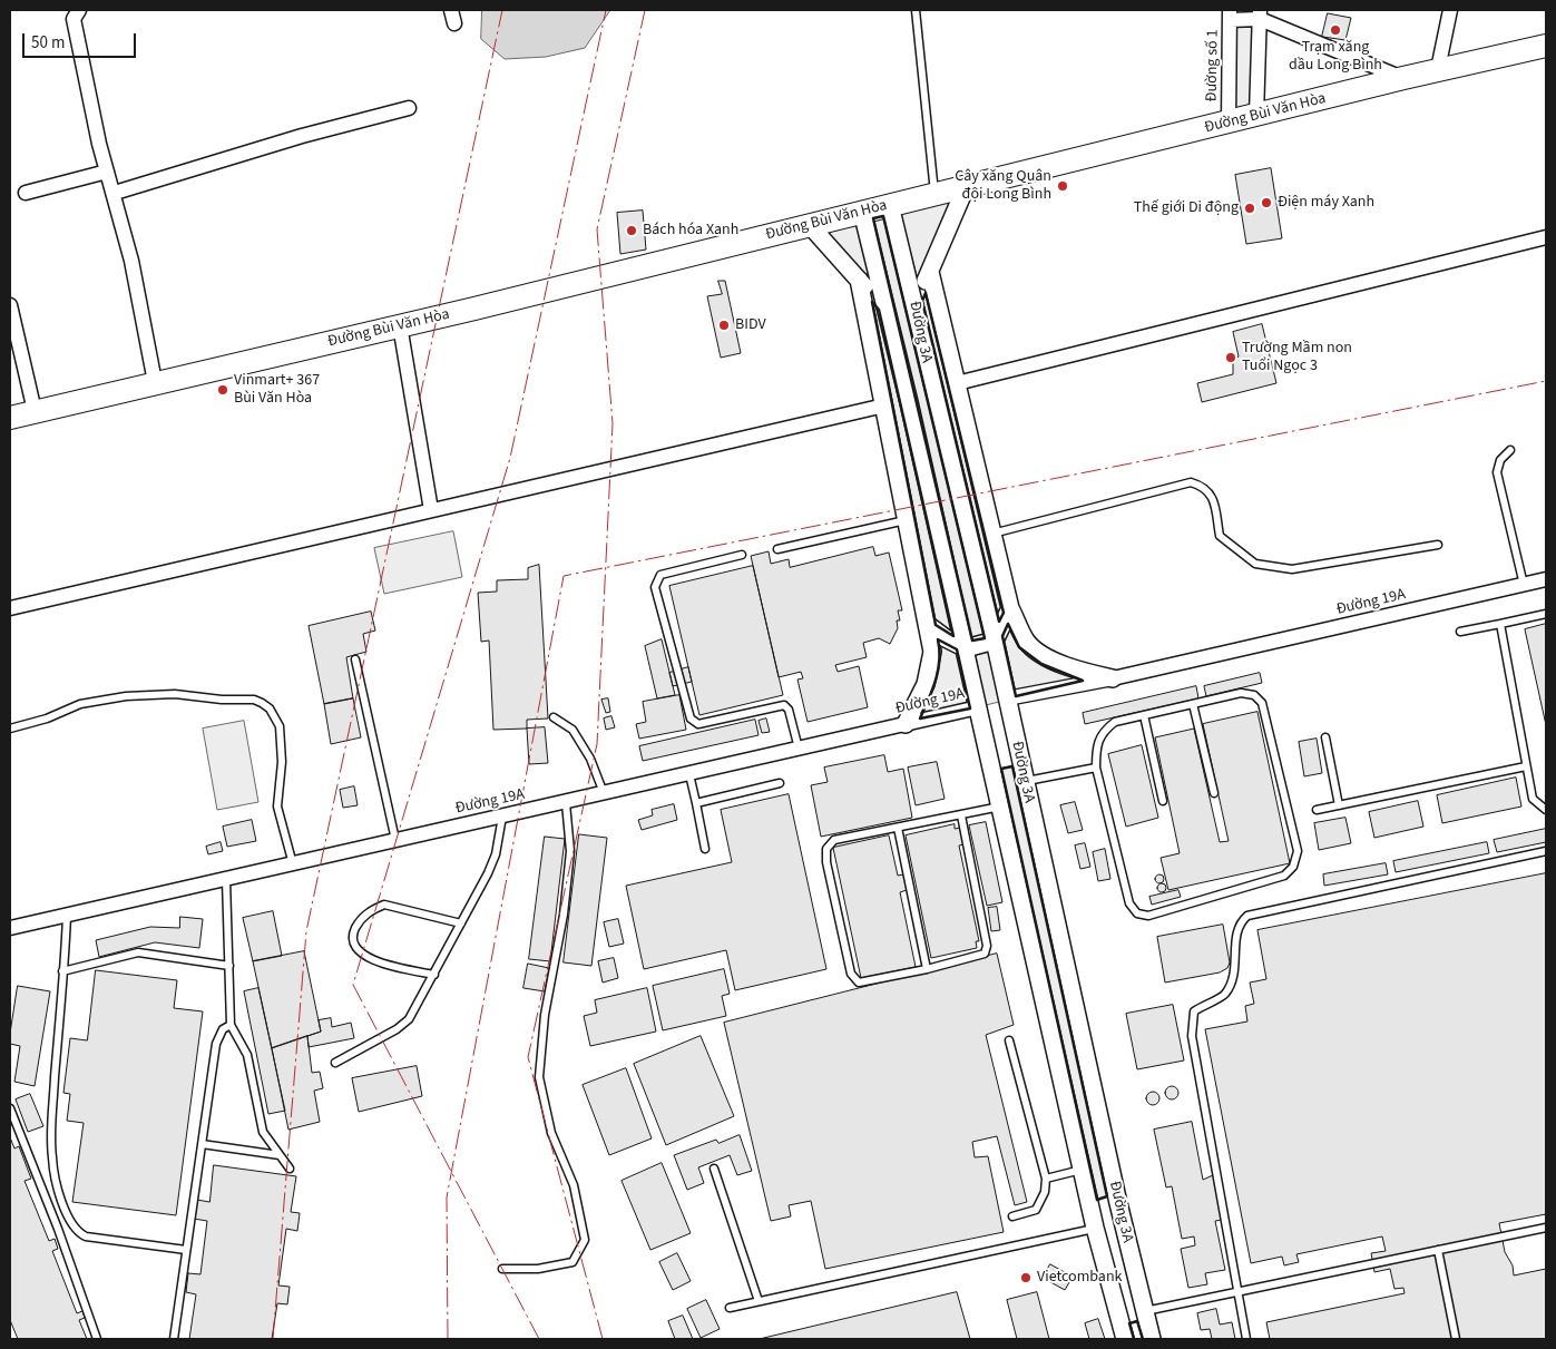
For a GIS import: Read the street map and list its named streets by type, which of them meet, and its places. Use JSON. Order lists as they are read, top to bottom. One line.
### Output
{"streets":{"main road":["Đường Bùi Văn Hòa"],"street":["Đường số 1","Đường 3A","Đường 19A"]},"crossings":[["Đường số 1","Đường Bùi Văn Hòa"],["Đường Bùi Văn Hòa","Đường 3A"],["Đường 3A","Đường 19A"]],"places":["Trạm xăng dầu Long Bình","Cây xăng Quân đội Long Bình","Điện máy Xanh","Thế giới Di động","Bách hóa Xanh","BIDV","Trường Mầm non Tuổi Ngọc 3","Vinmart+ 367 Bùi Văn Hòa","Vietcombank"],"scale_bar":"50 m"}
